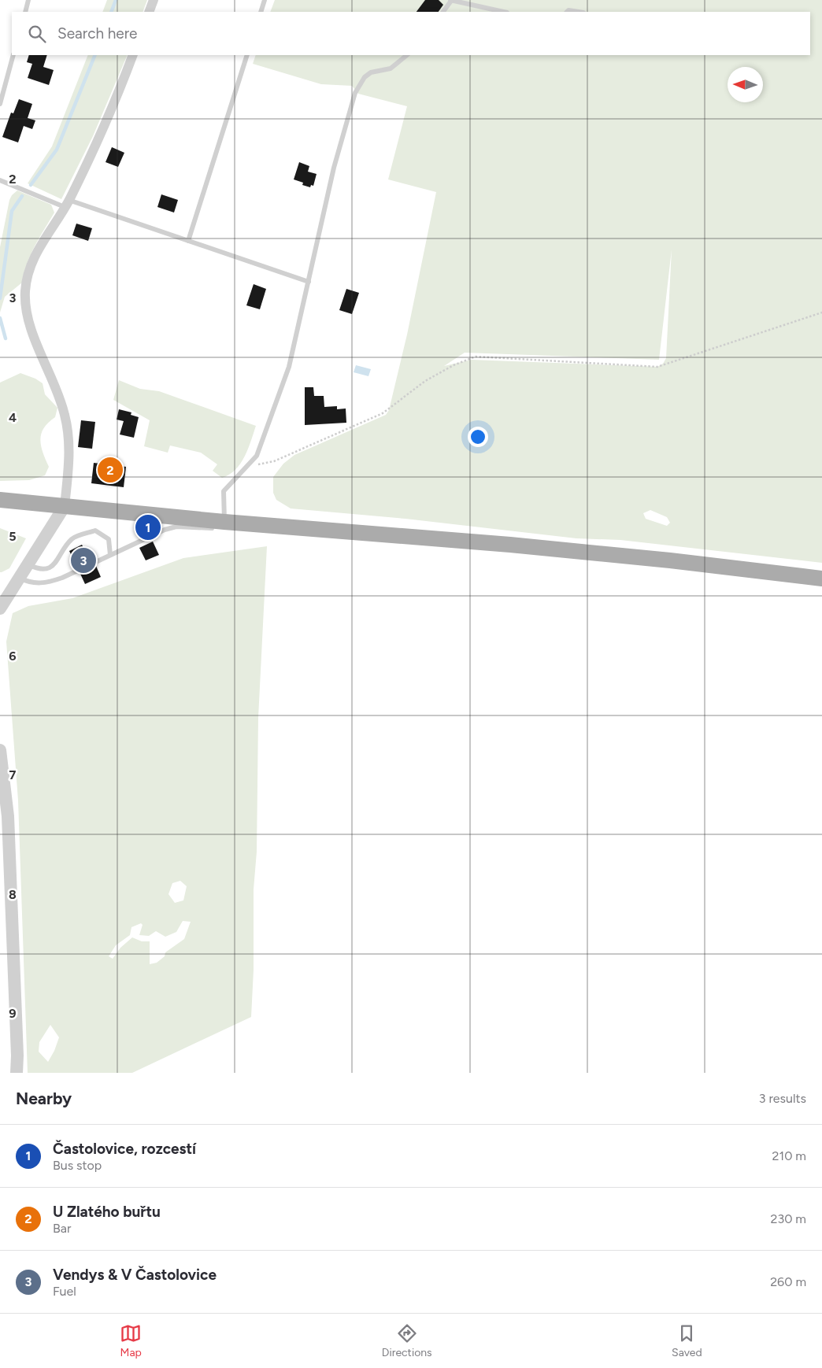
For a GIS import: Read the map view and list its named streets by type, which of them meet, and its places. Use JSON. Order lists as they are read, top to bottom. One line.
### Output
{"north":"left","page":{"search":"Search here","pins":["2","1","3"],"heading":["Nearby","3 results"],"list":[{"mark":"1","name":"Častolovice, rozcestí","note":"Bus stop","value":"210 m"},{"mark":"2","name":"U Zlatého buřtu","note":"Bar","value":"230 m"},{"mark":"3","name":"Vendys & V Častolovice","note":"Fuel","value":"260 m"}],"nav":["Map","Directions","Saved"]},"grid":{"rows":["2","3","4","5","6","7","8","9"]}}
